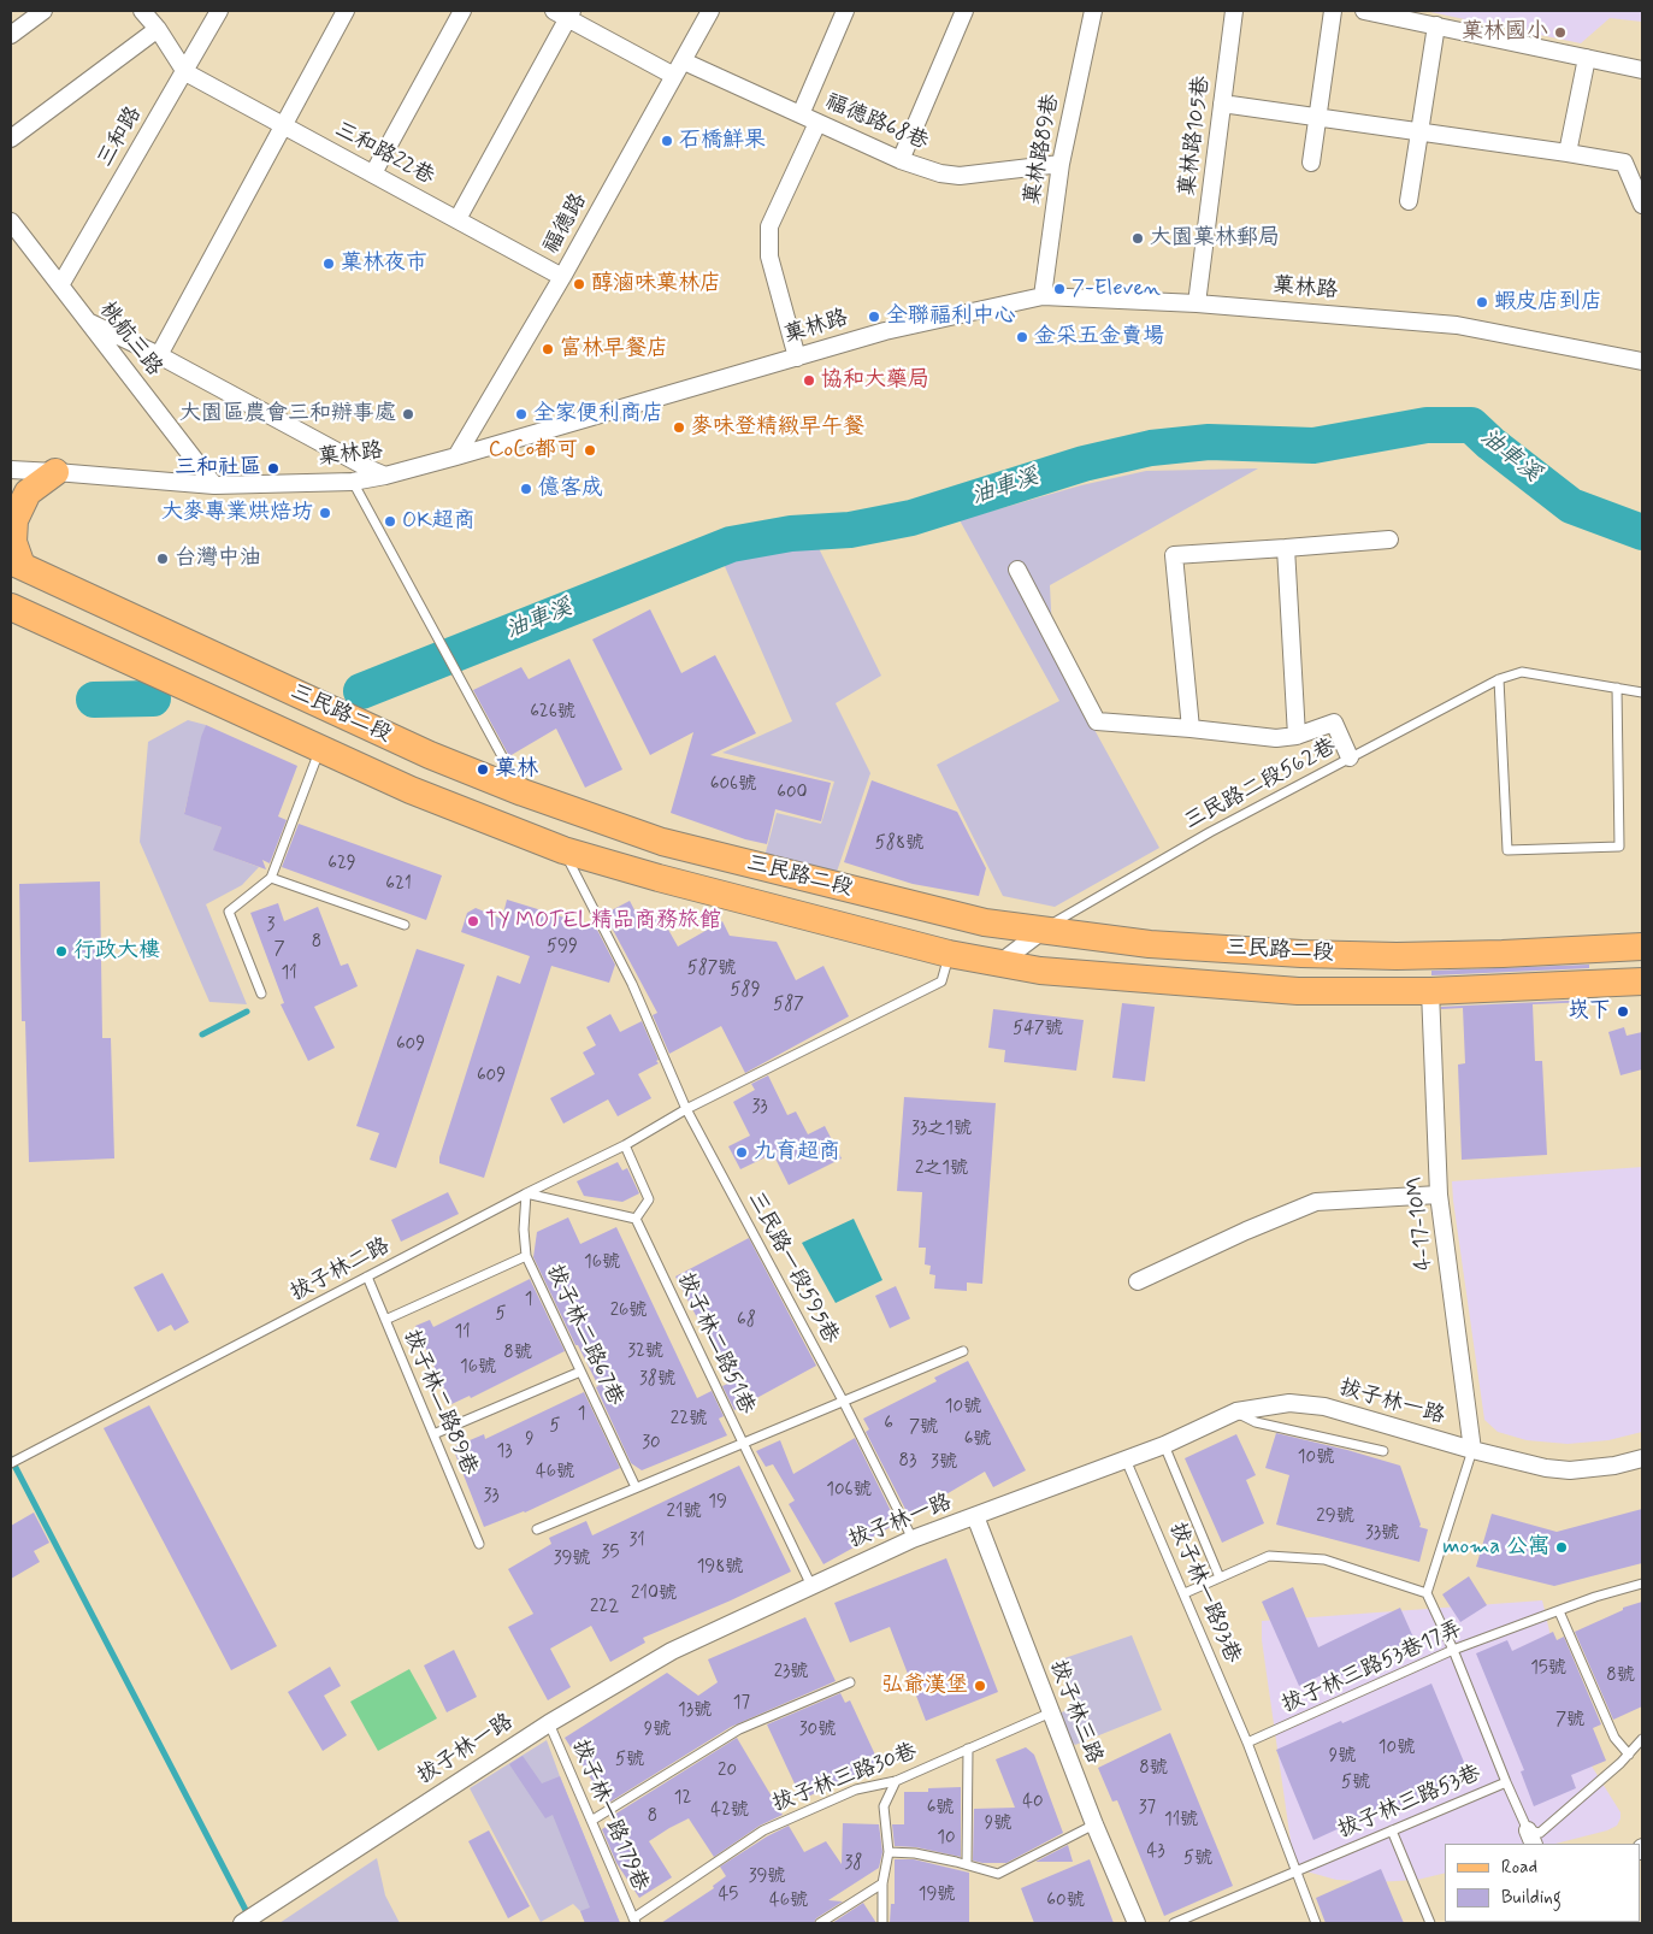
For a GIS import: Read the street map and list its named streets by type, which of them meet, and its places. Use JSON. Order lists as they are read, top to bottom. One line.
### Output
{"streets":{"main road":["三民路二段"],"street":["福德路68巷","菓林路105巷","三和路","菓林路89巷","三和路22巷","福德路","菓林路","桃航三路","4-17-10M","拔子林一路","拔子林三路"],"lane":["三民路二段562巷","三民路一段595巷","拔子林二路","拔子林二路67巷","拔子林二路51巷","拔子林二路89巷","拔子林一路93巷","拔子林三路53巷17弄","拔子林三路30巷","拔子林三路53巷","拔子林一路179巷"]},"crossings":[["福德路68巷","菓林路89巷"],["福德路68巷","福德路"],["菓林路105巷","菓林路"],["三和路","三和路22巷"],["三和路","桃航三路"],["菓林路89巷","菓林路"],["三和路22巷","福德路"],["福德路","菓林路"],["菓林路","桃航三路"],["三民路二段","三民路二段562巷"],["三民路二段","4-17-10M"],["三民路二段","三民路一段595巷"],["三民路二段","拔子林二路"],["4-17-10M","拔子林一路"],["三民路一段595巷","拔子林二路"],["三民路一段595巷","拔子林一路"],["拔子林二路","拔子林二路67巷"],["拔子林二路","拔子林二路89巷"],["拔子林二路51巷","拔子林一路"],["拔子林一路","拔子林一路93巷"],["拔子林一路","拔子林三路"],["拔子林一路","拔子林一路179巷"],["拔子林一路93巷","拔子林三路53巷17弄"],["拔子林三路","拔子林三路30巷"],["拔子林三路30巷","拔子林一路179巷"]],"water":["油車溪"],"places":["菓林國小","石橋鮮果","大園菓林郵局","菓林夜市","醇滷味菓林店","7-Eleven","蝦皮店到店","全聯福利中心","金采五金賣場","富林早餐店","協和大藥局","大園區農會三和辦事處","全家便利商店","麥味登精緻早午餐","CoCo都可","三和社區","億客成","大麥專業烘焙坊","OK超商","台灣中油","菓林","TY MOTEL精品商務旅館","行政大樓","崁下","九育超商","moma 公寓","弘爺漢堡"],"house_numbers":["626號","606號","600","588號","629","621","3","8","599","7","587號","11","589","587","547號","609","609","33","33之1號","2之1號","16號","1","26號","5","68","11","32號","8號","16號","38號","10號","1","22號","6","5","7號","9","6號","30","13","10號","83","3號","46號","106號","33","19","21號","29號","33號","31","35","39號","198號","210號","222","15號","23號","8號","17","13號","7號","9號","30號","10號","9號","5號","8號","20","5號","12","40","6號","37","42號","8","11號","9號","10","43","5號","38","39號","45","19號","46號","60號"],"legend":["Road","Building"]}
